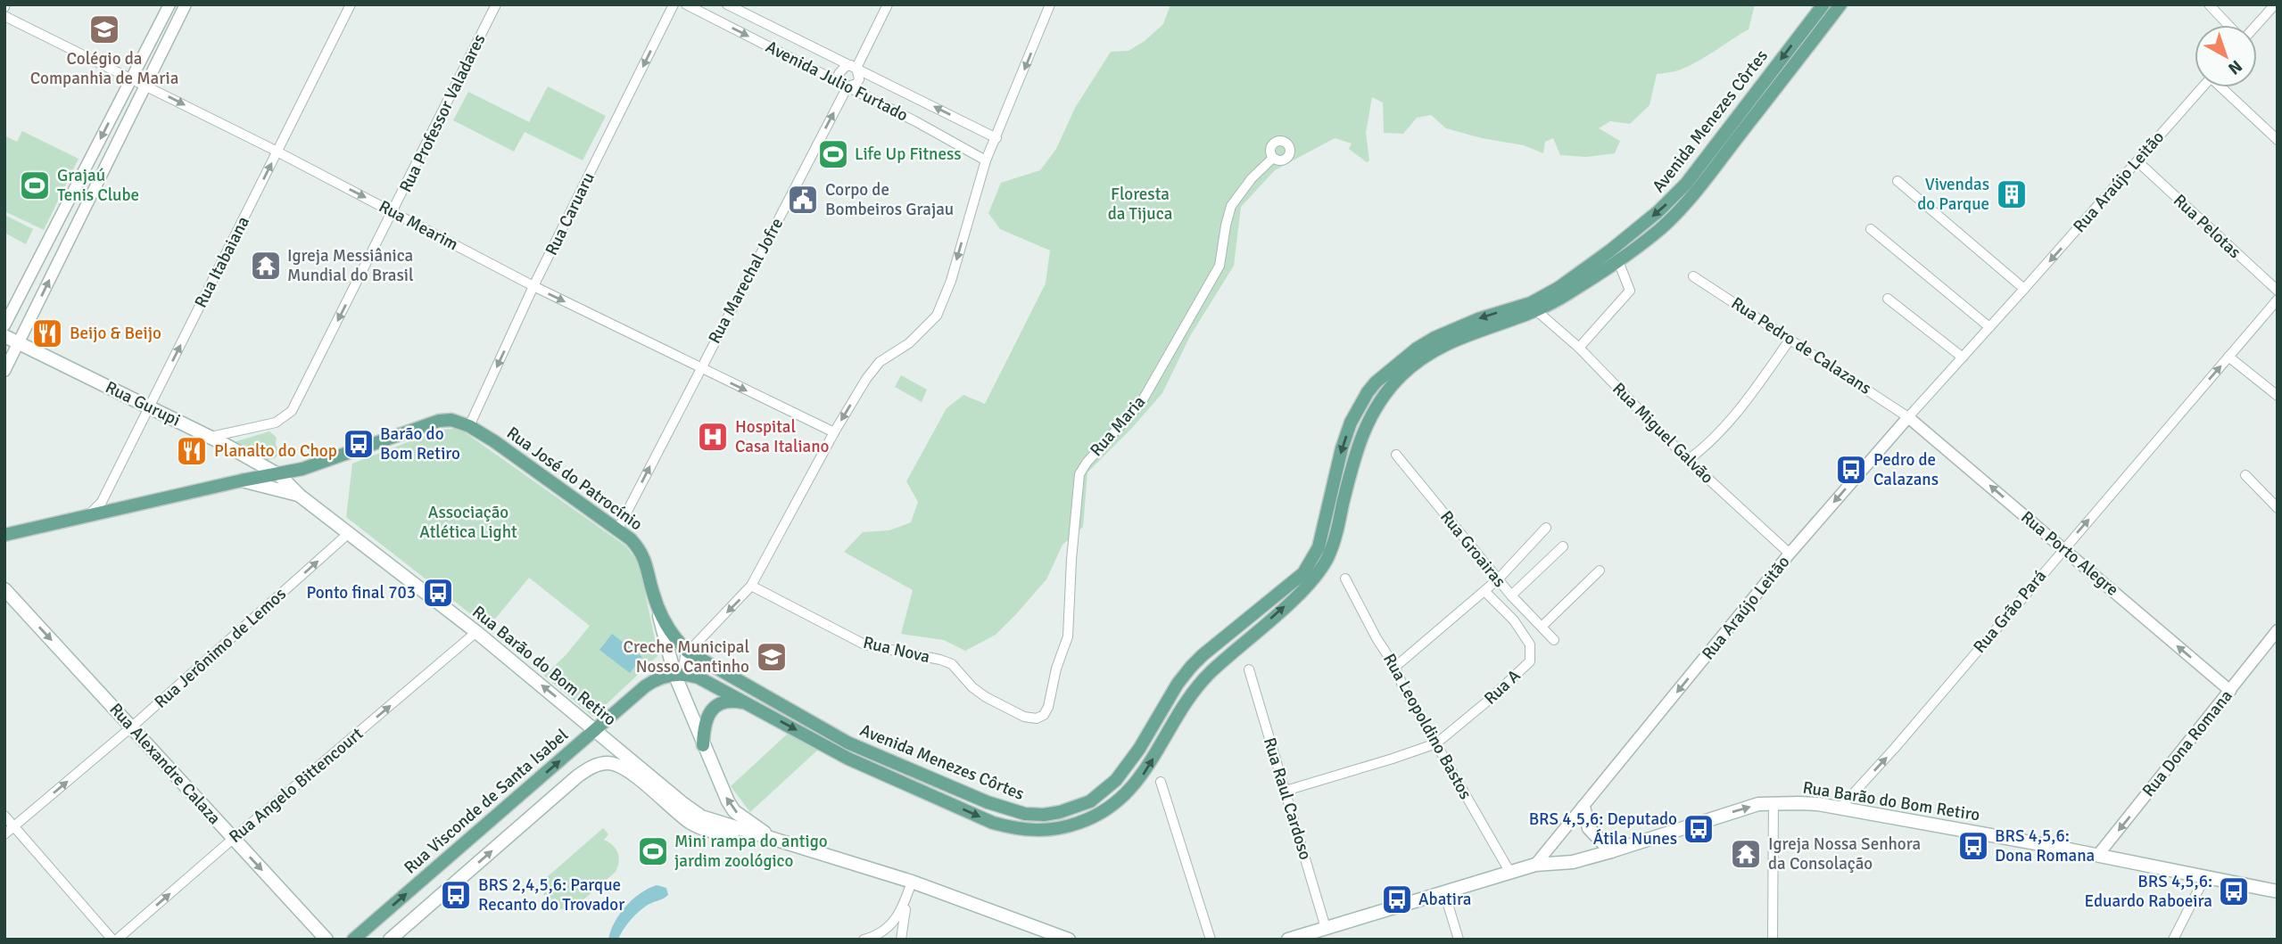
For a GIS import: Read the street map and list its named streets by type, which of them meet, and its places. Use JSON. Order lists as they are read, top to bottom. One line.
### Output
{"streets":{"main road":["Avenida Menezes Côrtes","Rua Gurupi","Rua José do Patrocínio","Rua Barão do Bom Retiro","Rua Alexandre Calaza","Rua Visconde de Santa Isabel"],"street":["Avenida Julio Furtado","Rua Professor Valadares","Rua Araújo Leitão","Rua Caruaru","Rua Mearim","Rua Pelotas","Rua Itabaiana","Rua Marechal Jofre","Rua Pedro de Calazans","Rua Maria","Rua Miguel Galvão","Rua Groairas","Rua Porto Alegre","Rua Grão Pará","Rua Jerônimo de Lemos","Rua Nova","Rua A","Rua Leopoldino Bastos","Rua Dona Romana","Rua Angelo Bittencourt","Rua Raul Cardoso"]},"crossings":[["Avenida Julio Furtado","Rua Marechal Jofre"],["Rua Professor Valadares","Rua Mearim"],["Rua Professor Valadares","Rua Gurupi"],["Avenida Menezes Côrtes","Rua Miguel Galvão"],["Avenida Menezes Côrtes","Rua José do Patrocínio"],["Avenida Menezes Côrtes","Rua Visconde de Santa Isabel"],["Rua Araújo Leitão","Rua Pelotas"],["Rua Araújo Leitão","Rua Pedro de Calazans"],["Rua Araújo Leitão","Rua Miguel Galvão"],["Rua Araújo Leitão","Rua Porto Alegre"],["Rua Araújo Leitão","Rua Barão do Bom Retiro"],["Rua Caruaru","Rua Mearim"],["Rua Caruaru","Rua José do Patrocínio"],["Rua Mearim","Rua Itabaiana"],["Rua Mearim","Rua Marechal Jofre"],["Rua Itabaiana","Rua Gurupi"],["Rua Itabaiana","Rua Barão do Bom Retiro"],["Rua Marechal Jofre","Rua José do Patrocínio"],["Rua Pedro de Calazans","Rua Porto Alegre"],["Rua Gurupi","Rua José do Patrocínio"],["Rua Gurupi","Rua Barão do Bom Retiro"],["Rua Maria","Rua Nova"],["Rua José do Patrocínio","Rua Barão do Bom Retiro"],["Rua José do Patrocínio","Rua Visconde de Santa Isabel"],["Rua Porto Alegre","Rua Grão Pará"],["Rua Porto Alegre","Rua Dona Romana"],["Rua Grão Pará","Rua Barão do Bom Retiro"],["Rua Jerônimo de Lemos","Rua Barão do Bom Retiro"],["Rua Jerônimo de Lemos","Rua Alexandre Calaza"],["Rua Barão do Bom Retiro","Rua Leopoldino Bastos"],["Rua Barão do Bom Retiro","Rua Dona Romana"],["Rua Barão do Bom Retiro","Rua Angelo Bittencourt"],["Rua Barão do Bom Retiro","Rua Raul Cardoso"],["Rua Barão do Bom Retiro","Rua Visconde de Santa Isabel"],["Rua A","Rua Leopoldino Bastos"],["Rua A","Rua Raul Cardoso"],["Rua Alexandre Calaza","Rua Angelo Bittencourt"]],"one_way":["Rua Professor Valadares","Rua Araújo Leitão","Rua Caruaru","Rua Mearim","Rua Itabaiana","Rua Marechal Jofre","Rua Porto Alegre","Rua Grão Pará","Rua Jerônimo de Lemos","Rua Dona Romana","Rua Alexandre Calaza","Rua Angelo Bittencourt","Rua Visconde de Santa Isabel"],"parks":["Floresta da Tijuca","Associação Atlética Light"],"places":{"school or university":["Colégio da Companhia de Maria","Creche Municipal Nosso Cantinho"],"sports":["Life Up Fitness","Grajaú Tenis Clube","Mini rampa do antigo jardim zoológico"],"building":["Vivendas do Parque"],"public building":["Corpo de Bombeiros Grajau"],"temple":["Igreja Messiânica Mundial do Brasil","Igreja Nossa Senhora da Consolação"],"restaurant":["Beijo & Beijo","Planalto do Chop"],"hospital":["Hospital Casa Italiano"],"bus stop":["Barão do Bom Retiro","Pedro de Calazans","Ponto final 703","BRS 4,5,6: Deputado Átila Nunes","BRS 4,5,6: Dona Romana","BRS 4,5,6: Eduardo Raboeira","BRS 2,4,5,6: Parque Recanto do Trovador","Abatira"]},"north":"bottom right"}
